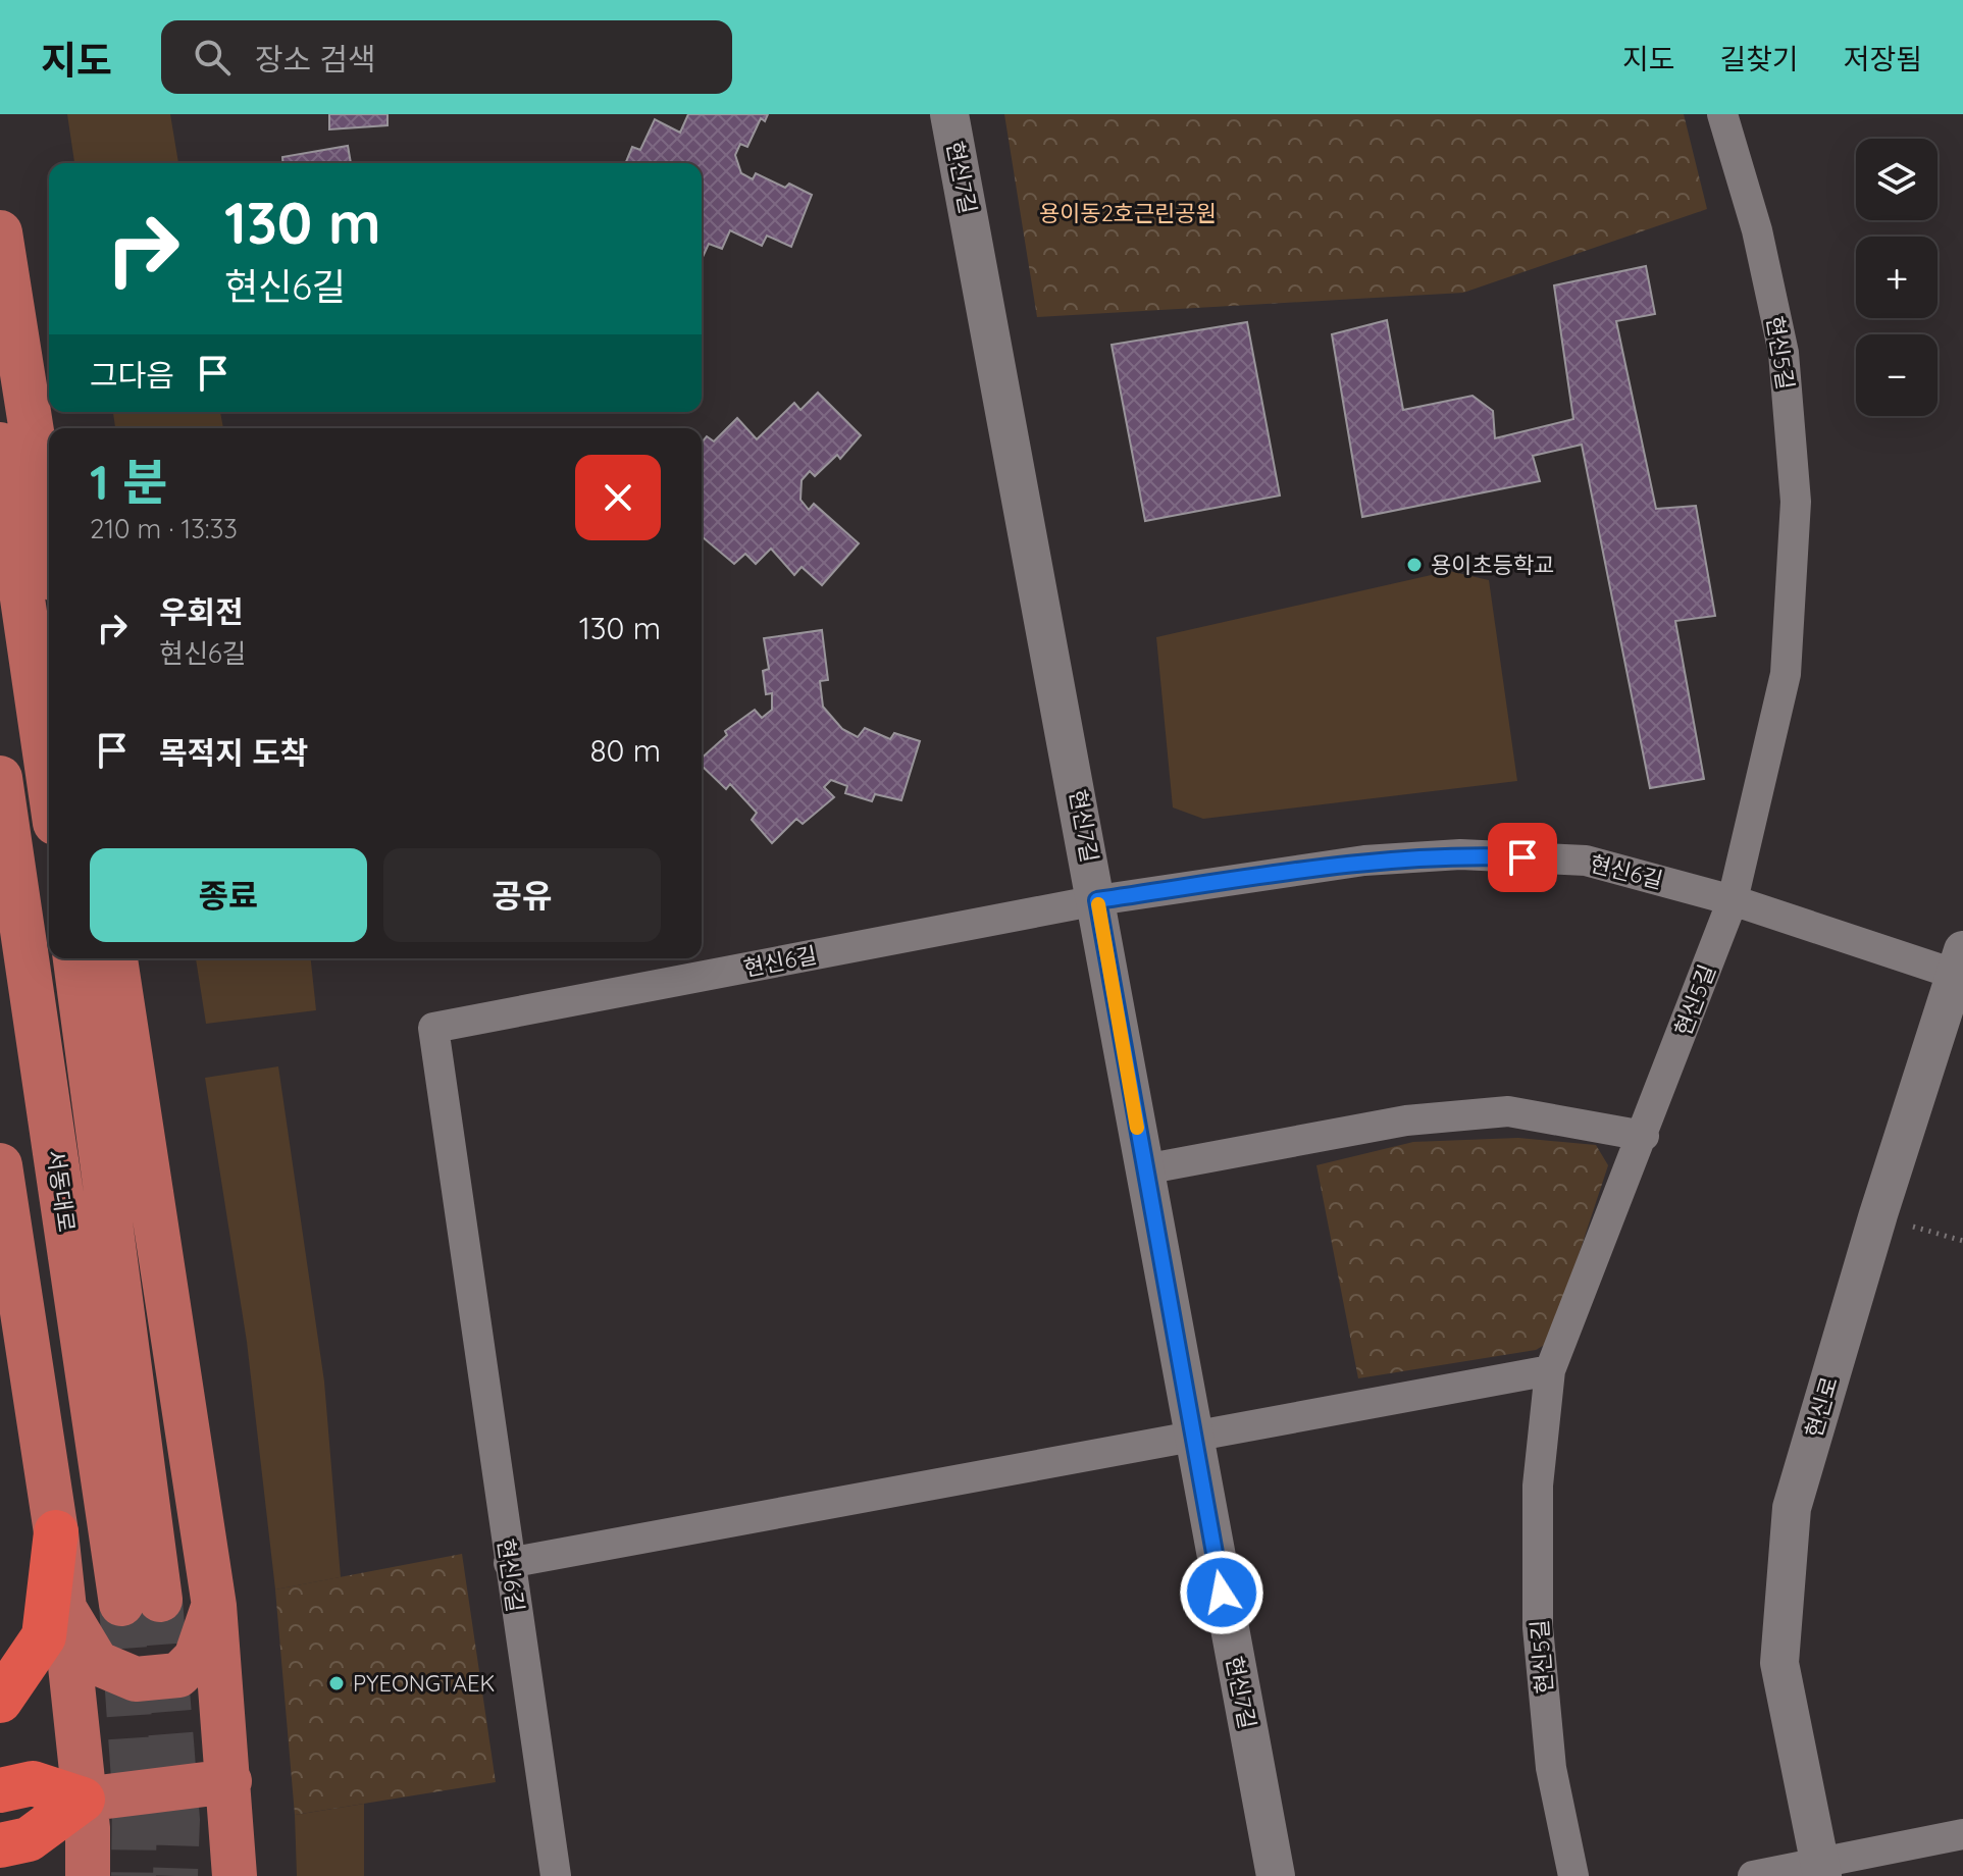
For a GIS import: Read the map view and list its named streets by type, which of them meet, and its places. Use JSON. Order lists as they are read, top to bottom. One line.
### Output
{"streets":{"main road":["서동대로"],"street":["현신7길","현신5길","현신6길","현신로"]},"crossings":[["현신7길","현신6길"],["현신5길","현신6길"],["현신6길","현신로"]],"parks":["용이동2호근린공원"],"places":["용이초등학교","PYEONGTAEK"],"page":{"header":"지도","search":"장소 검색","nav":["지도","길찾기","저장됨"],"map_buttons":["+","−"],"turn":["130 m","현신6길"],"then":"그다음","heading":["1 분","210 m · 13:33"],"list":[{"name":"우회전","note":"현신6길","value":"130 m"},{"name":"목적지 도착","value":"80 m"}],"buttons":["종료","공유"]}}
